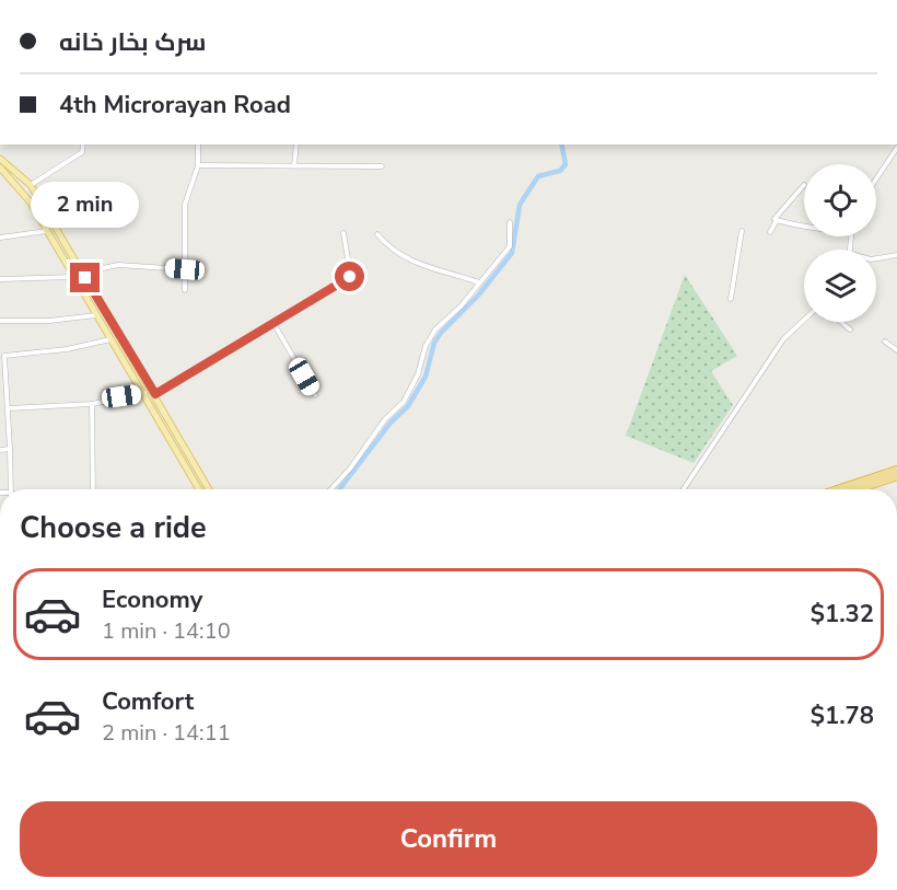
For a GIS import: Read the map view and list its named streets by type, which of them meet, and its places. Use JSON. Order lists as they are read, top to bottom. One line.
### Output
{"page":{"banner":["سرک بخار خانه","4th Microrayan Road"],"bubble":"2 min","heading":"Choose a ride","list":[{"name":"Economy","note":"1 min · 14:10","value":"$1.32"},{"name":"Comfort","note":"2 min · 14:11","value":"$1.78"}],"buttons":"Confirm"}}
